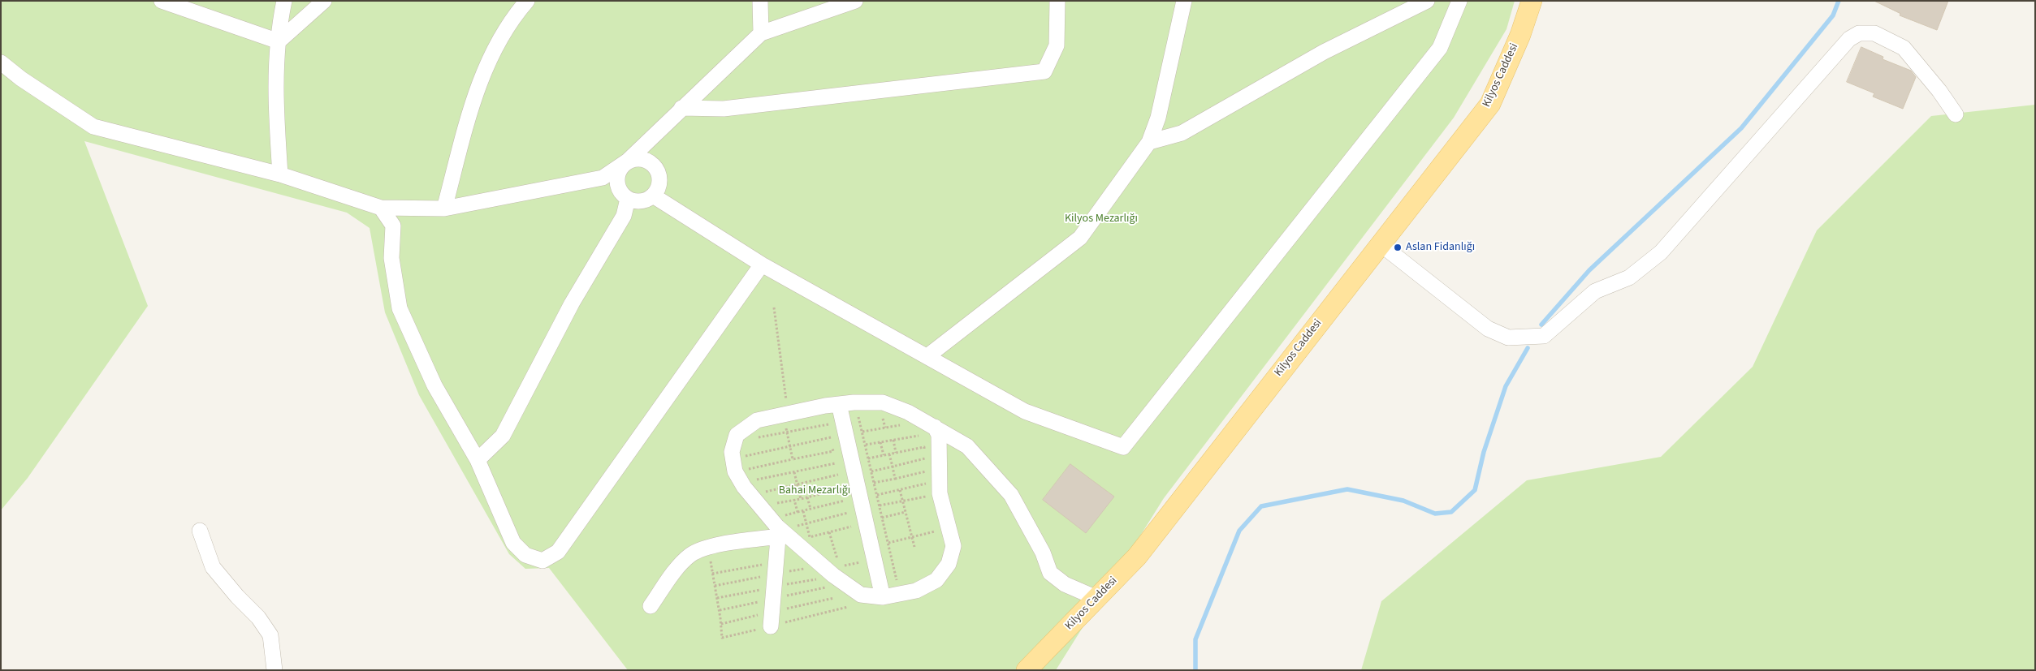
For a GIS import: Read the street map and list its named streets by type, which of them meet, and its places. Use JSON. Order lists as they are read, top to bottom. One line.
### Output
{"streets":{"main road":["Kilyos Caddesi"]},"parks":["Kilyos Mezarlığı","Bahai Mezarlığı"],"places":["Aslan Fidanlığı"]}
